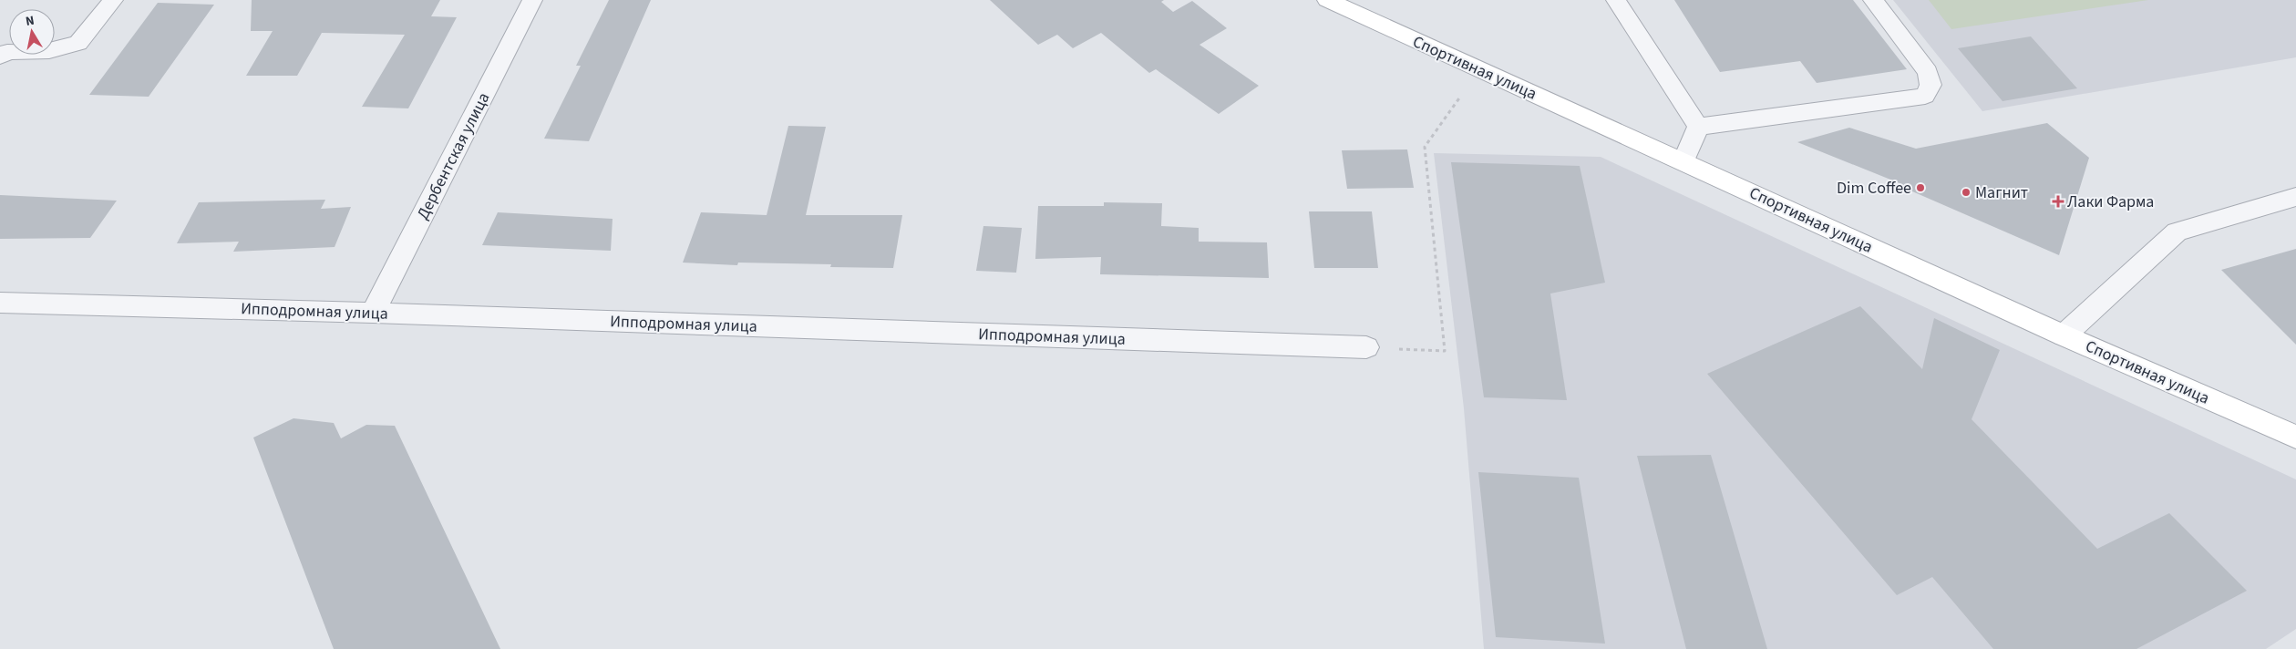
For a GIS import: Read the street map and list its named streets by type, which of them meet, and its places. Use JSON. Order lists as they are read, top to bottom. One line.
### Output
{"streets":{"main road":["Спортивная улица"],"street":["Дербентская улица","Ипподромная улица"]},"crossings":[["Дербентская улица","Ипподромная улица"]],"places":{"other":["Dim Coffee","Магнит"],"health":["Лаки Фарма"]},"north":"top"}
